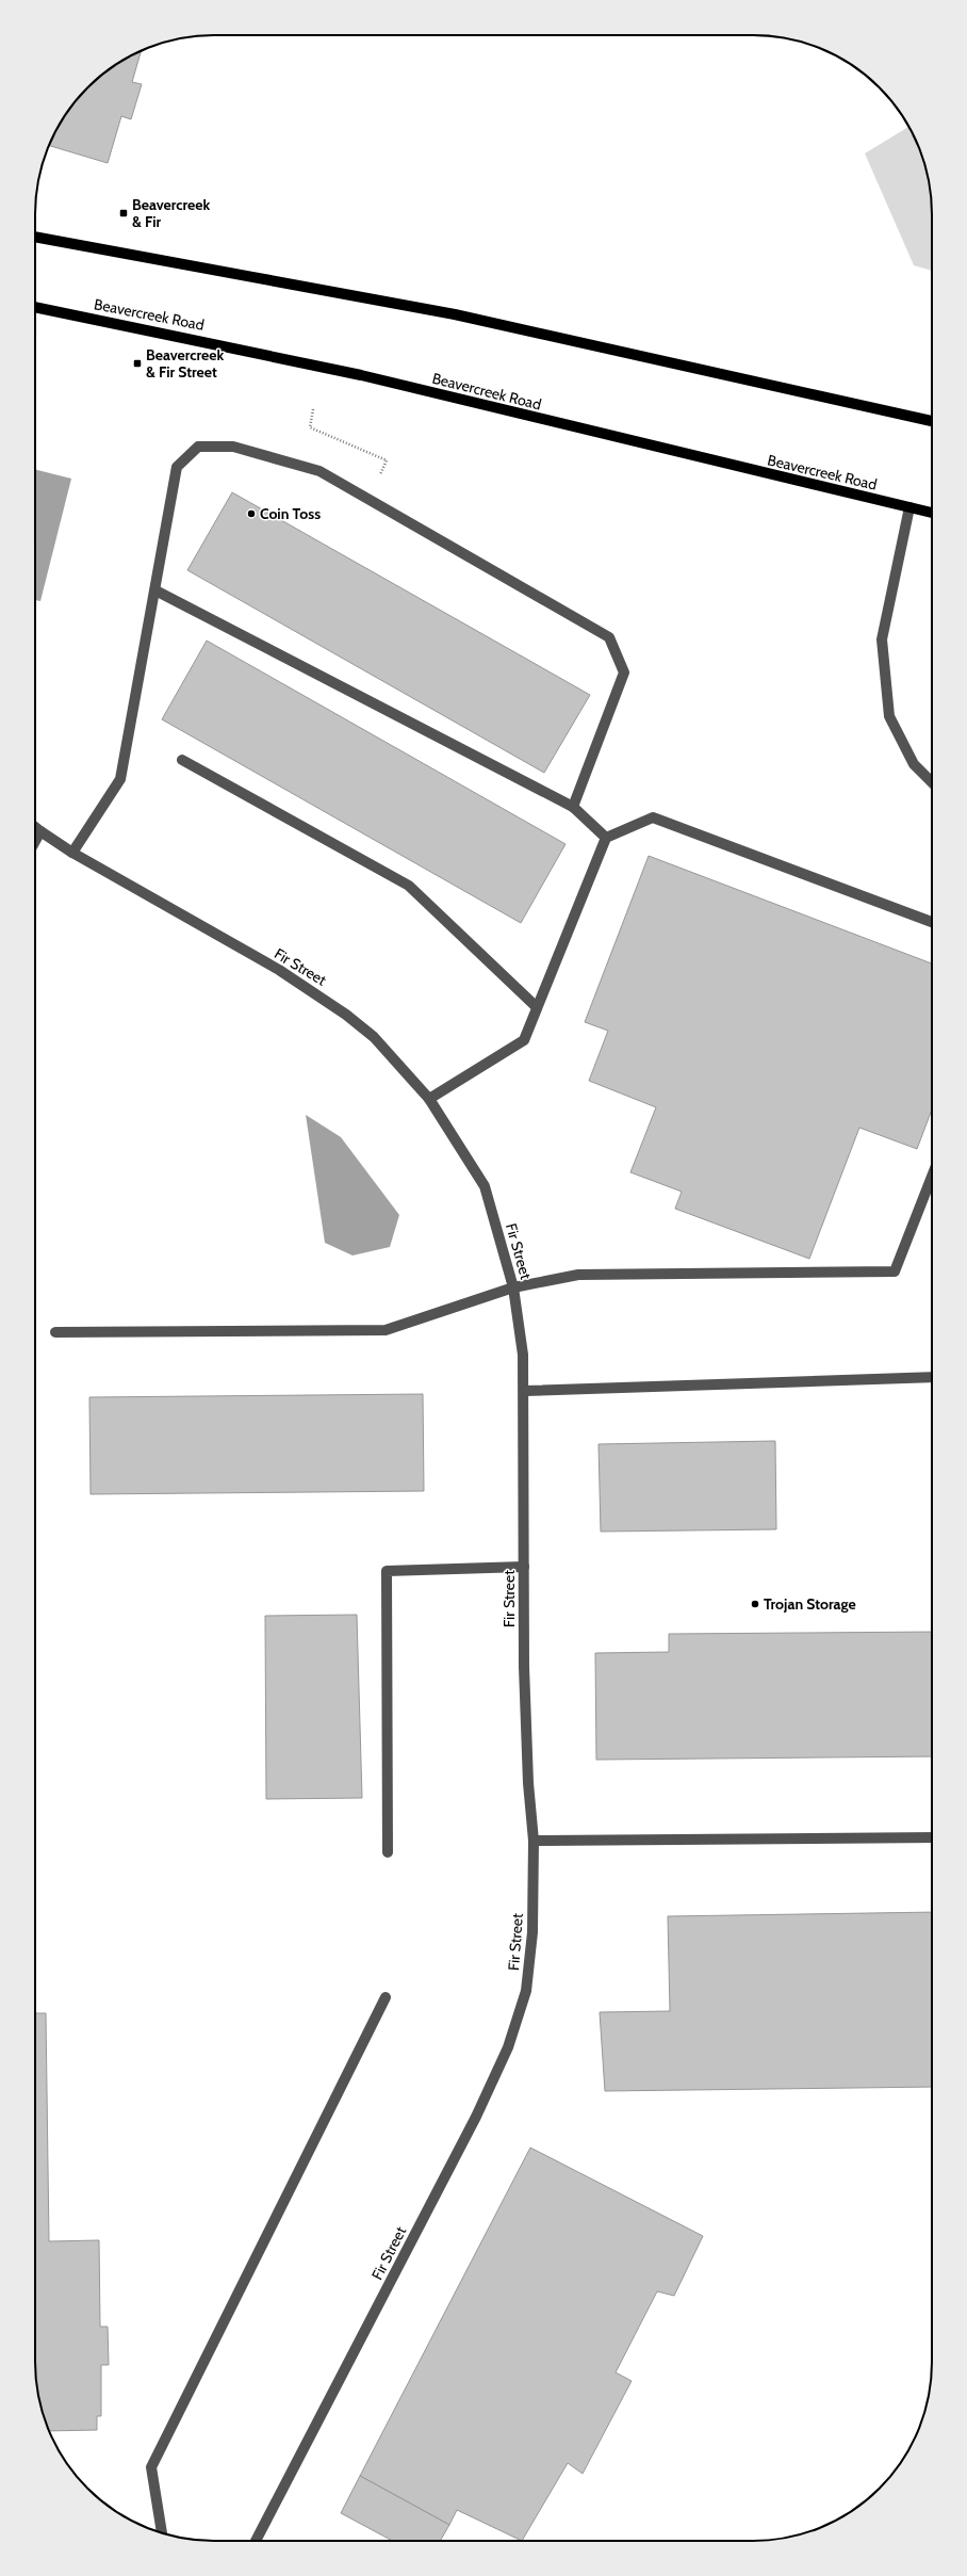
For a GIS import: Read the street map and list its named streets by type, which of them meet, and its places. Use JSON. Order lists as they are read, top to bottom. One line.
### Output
{"streets":{"main road":["Beavercreek Road"],"street":["Fir Street"]},"places":{"transit":["Beavercreek & Fir","Beavercreek & Fir Street"],"other":["Coin Toss","Trojan Storage"]}}
